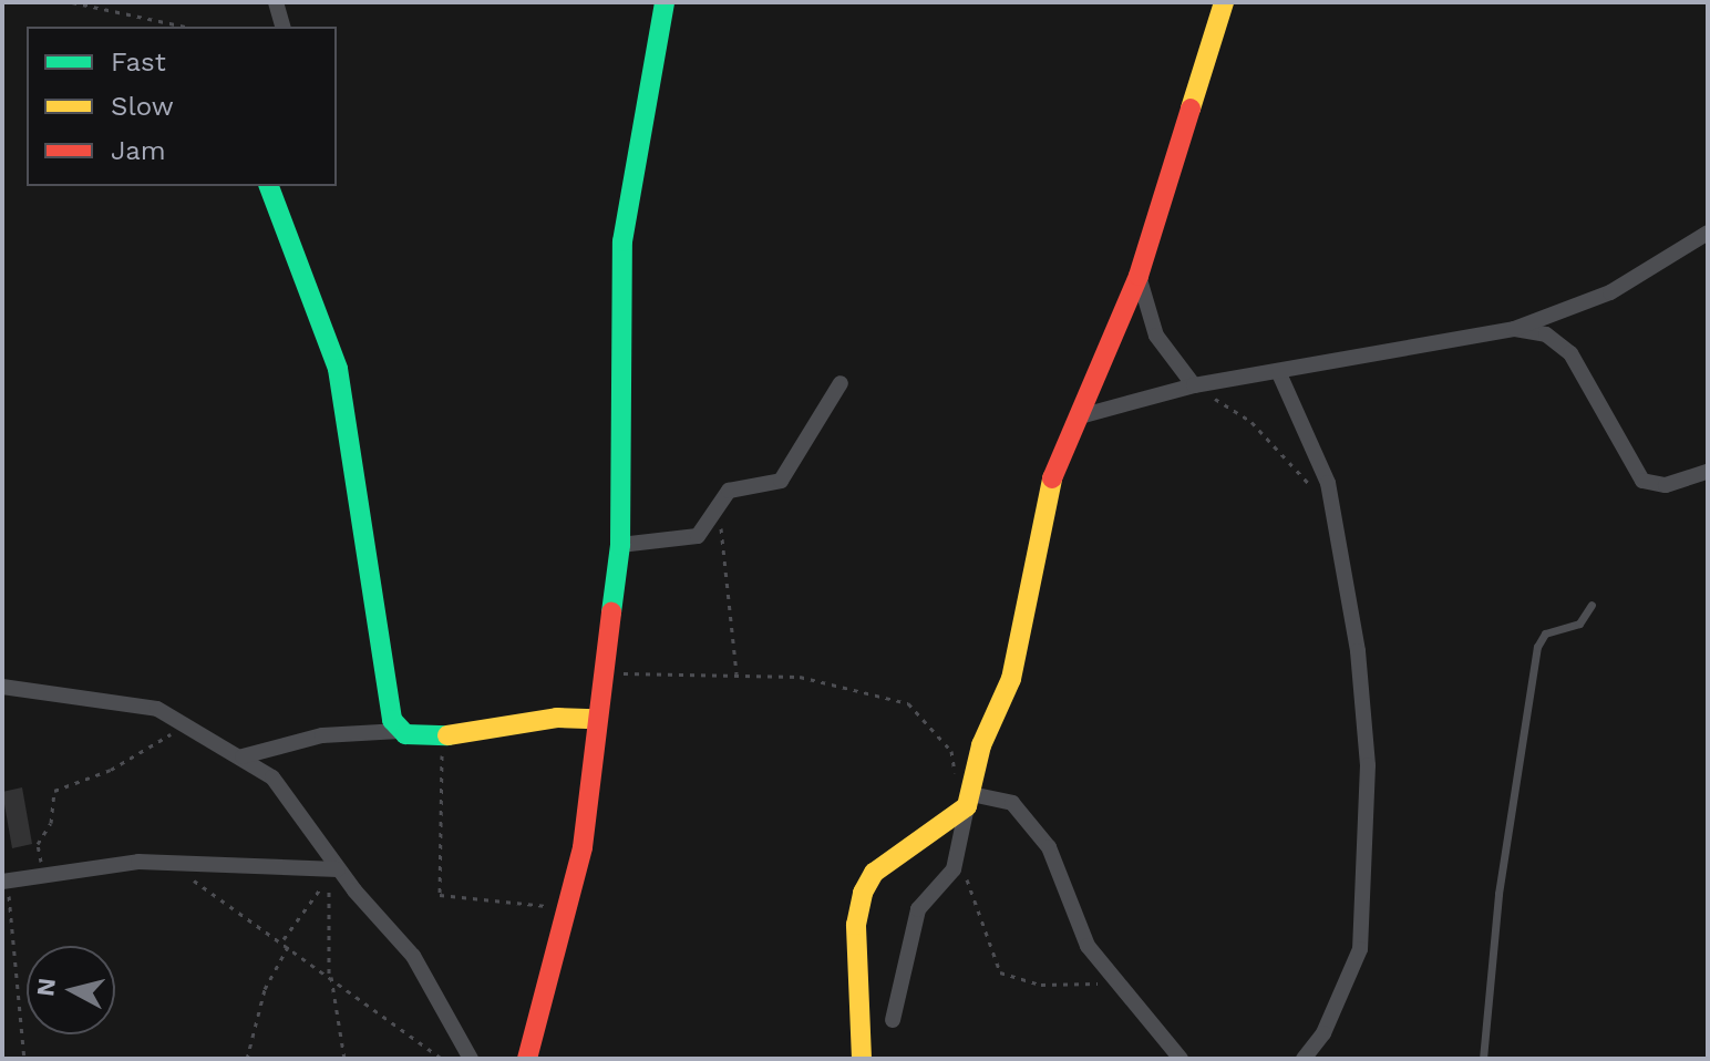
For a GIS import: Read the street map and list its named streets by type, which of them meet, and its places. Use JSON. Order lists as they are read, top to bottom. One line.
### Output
{"legend":["Fast","Slow","Jam"],"north":"left"}
